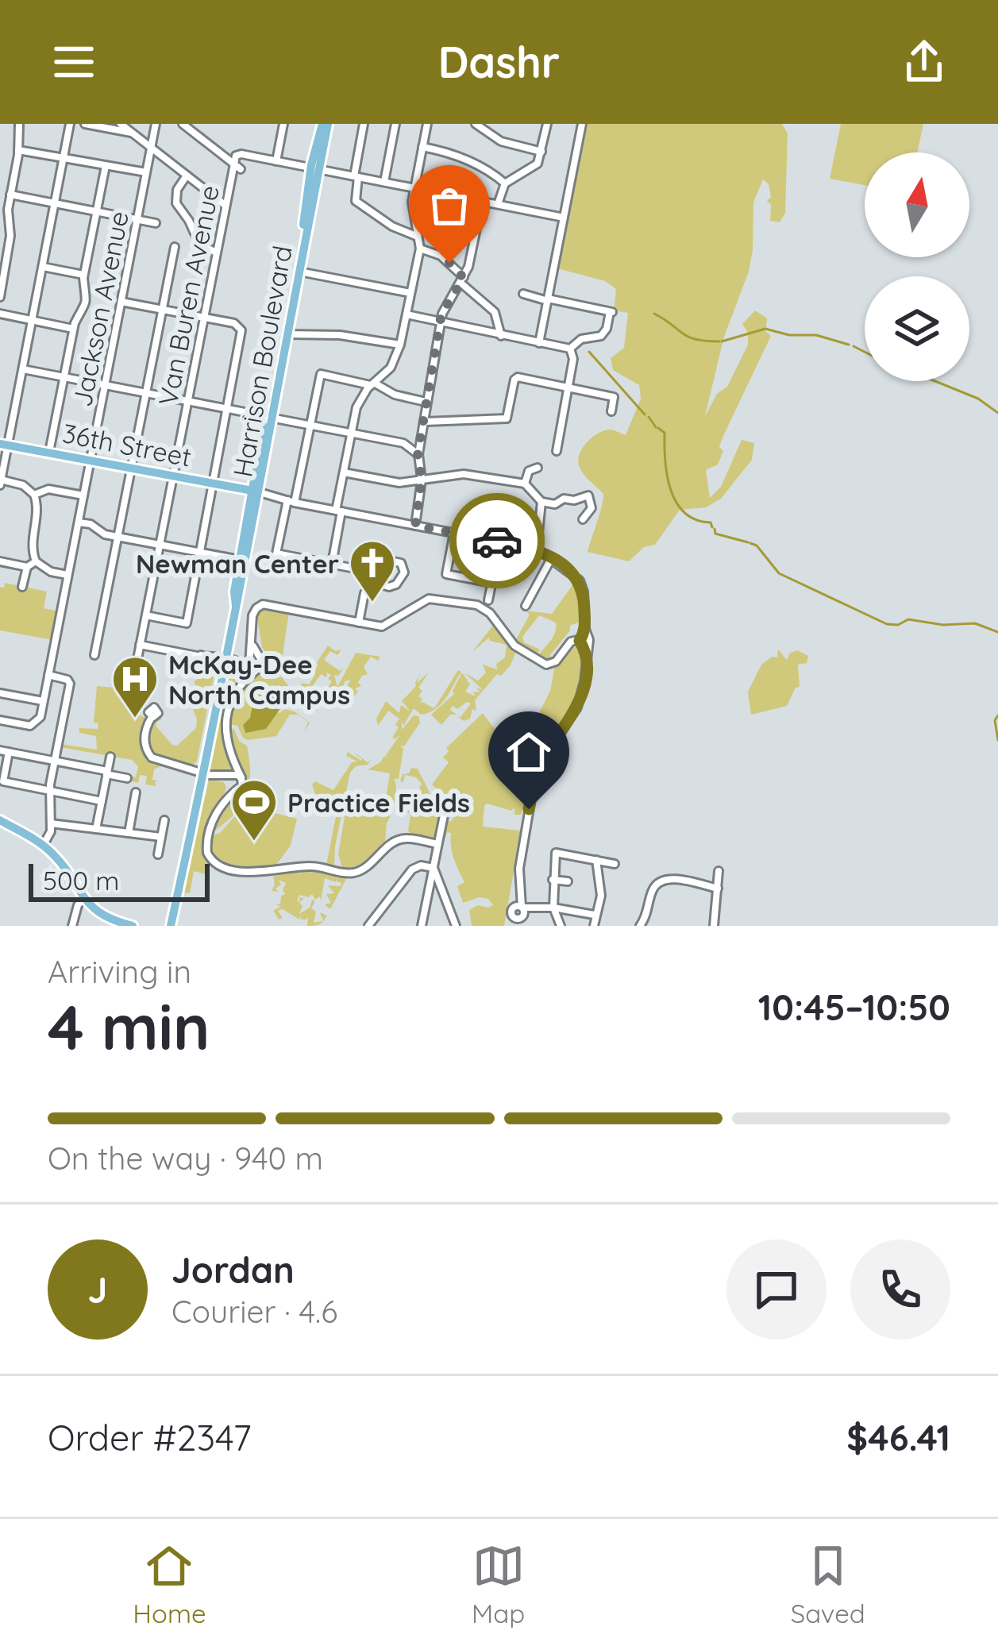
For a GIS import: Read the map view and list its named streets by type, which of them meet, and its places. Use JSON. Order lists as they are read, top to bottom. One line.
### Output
{"streets":{"main road":["Harrison Boulevard","36th Street"],"street":["Van Buren Avenue","Jackson Avenue"]},"crossings":[["Van Buren Avenue","36th Street"],["Jackson Avenue","36th Street"],["Harrison Boulevard","36th Street"]],"places":{"church":["Newman Center"],"hospital":["McKay-Dee North Campus"],"sports":["Practice Fields"]},"scale_bar":"500 m","north":"top","page":{"header":"Dashr","scale":"500 m","heading":["4 min","Arriving in","10:45–10:50"],"panel":["Jordan","Courier · 4.6","Order #2347","$46.41"],"bar":"On the way · 940 m","round":"J","tabs":["Home","Map","Saved"]}}
